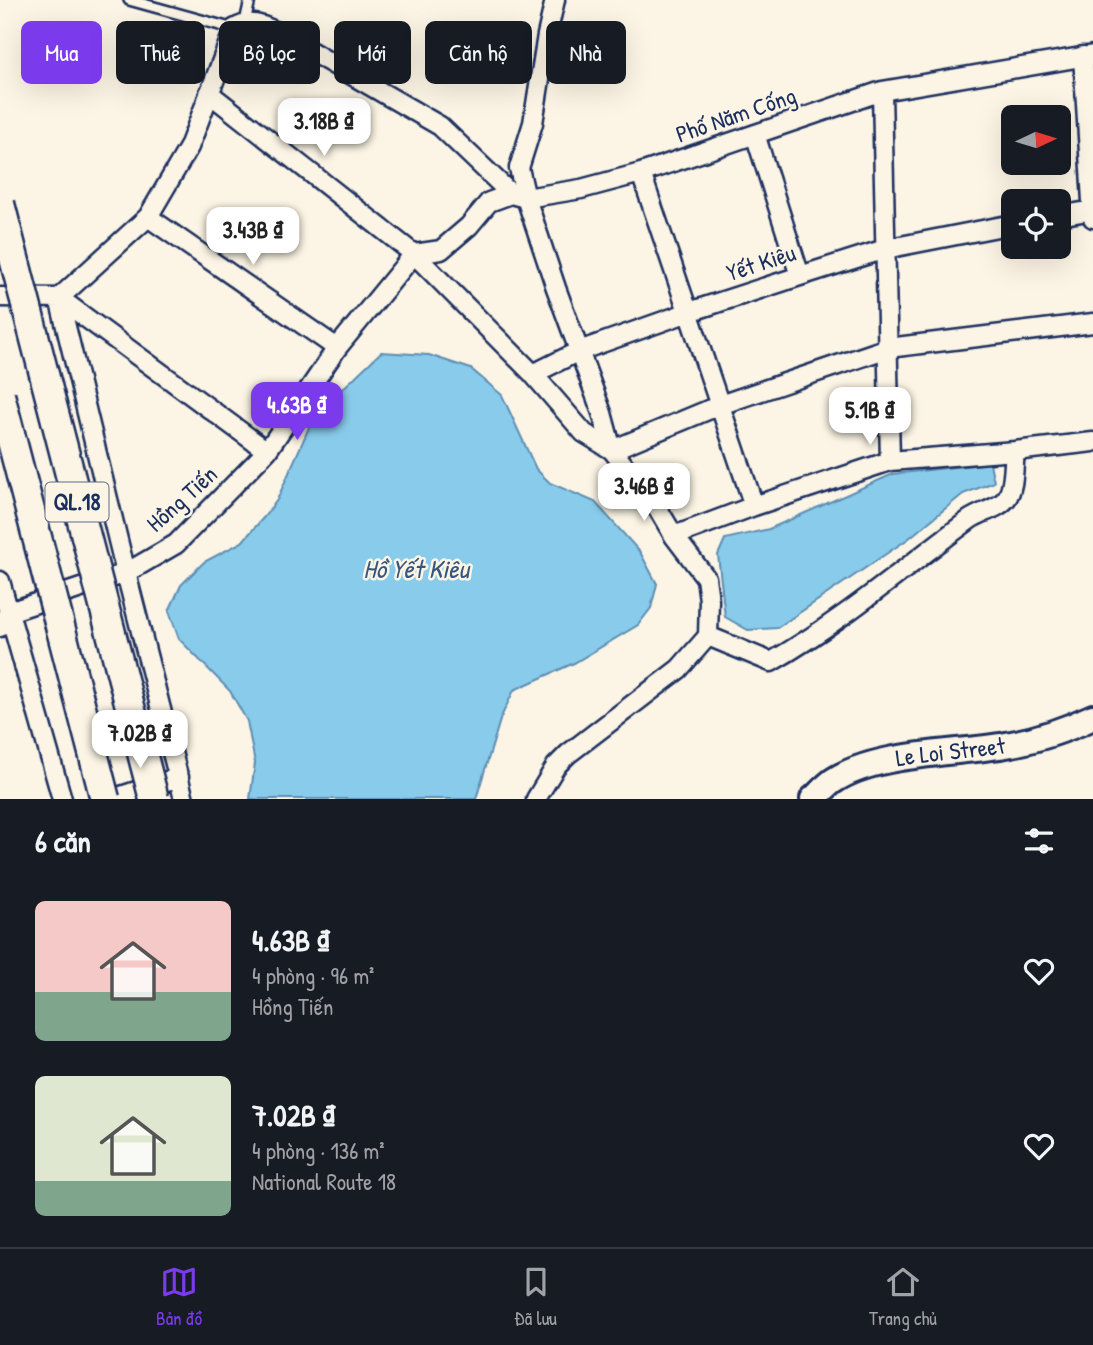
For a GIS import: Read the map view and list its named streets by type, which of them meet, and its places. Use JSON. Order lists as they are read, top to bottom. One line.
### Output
{"streets":{"main road":["QL.18"],"street":["Phố Năm Cống","Yết Kiêu","Hồng Tiến","Le Loi Street"]},"crossings":[["Phố Năm Cống","Hồng Tiến"]],"water":["Hồ Yết Kiêu"],"north":"right","page":{"chip":["Mua","Thuê","Bộ lọc","Mới","Căn hộ","Nhà"],"price":["3.18B ₫","3.43B ₫","4.63B ₫","5.1B ₫","3.46B ₫","7.02B ₫"],"heading":"6 căn","list":[{"name":"4.63B ₫","note":"4 phòng · 96 m² · Hồng Tiến"},{"name":"7.02B ₫","note":"4 phòng · 136 m² · National Route 18"}],"tabs":["Bản đồ","Đã lưu","Trang chủ"]}}
